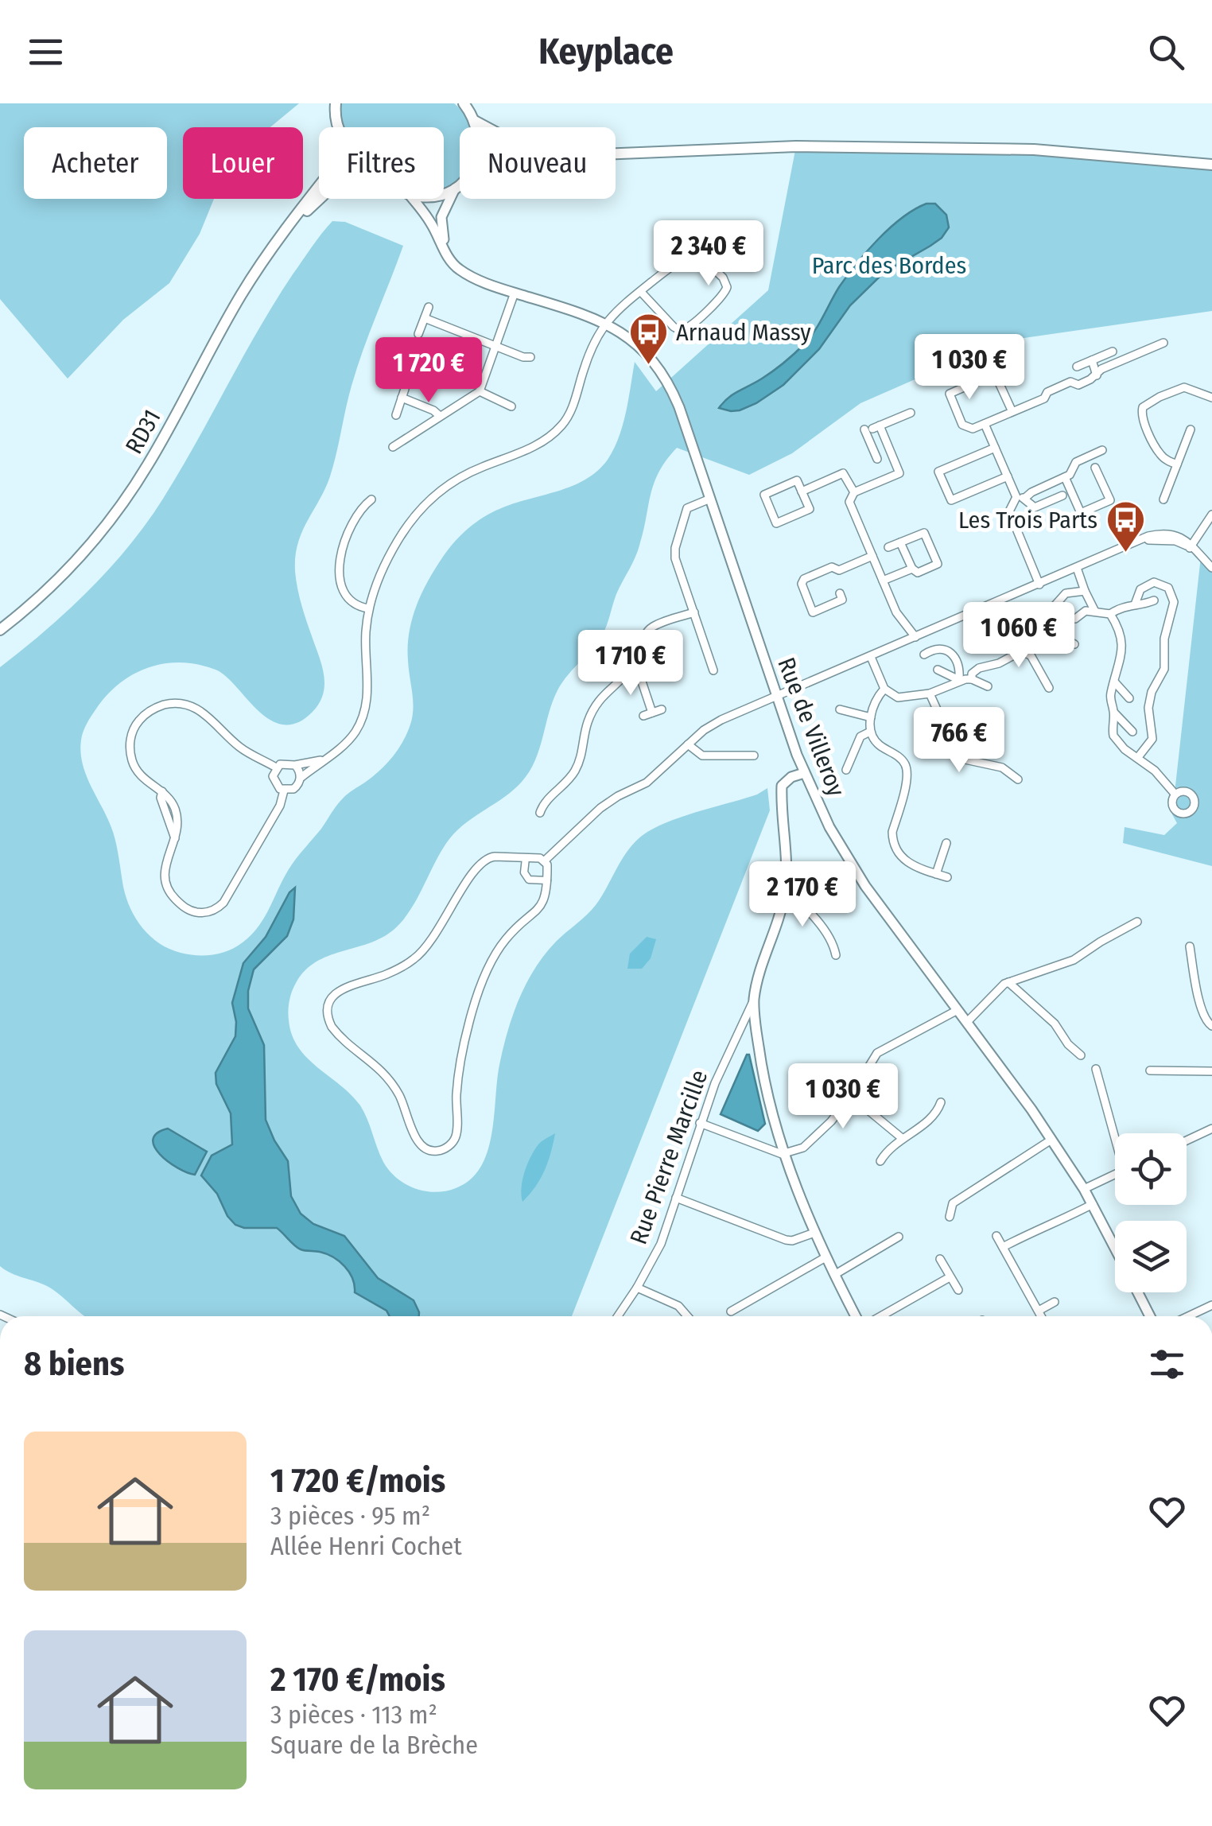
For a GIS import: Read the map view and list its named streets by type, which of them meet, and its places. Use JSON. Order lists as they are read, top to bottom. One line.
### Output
{"streets":{"main road":["RD31"],"street":["Rue de Villeroy","Rue Pierre Marcille"]},"parks":["Parc des Bordes"],"places":{"bus stop":["Arnaud Massy","Les Trois Parts"]},"page":{"header":"Keyplace","chip":["Acheter","Louer","Filtres","Nouveau"],"price":["2 340 €","1 030 €","1 720 €","1 060 €","1 710 €","766 €","2 170 €","1 030 €"],"heading":"8 biens","list":[{"name":"1 720 €/mois","note":"3 pièces · 95 m² · Allée Henri Cochet"},{"name":"2 170 €/mois","note":"3 pièces · 113 m² · Square de la Brèche"}]}}
